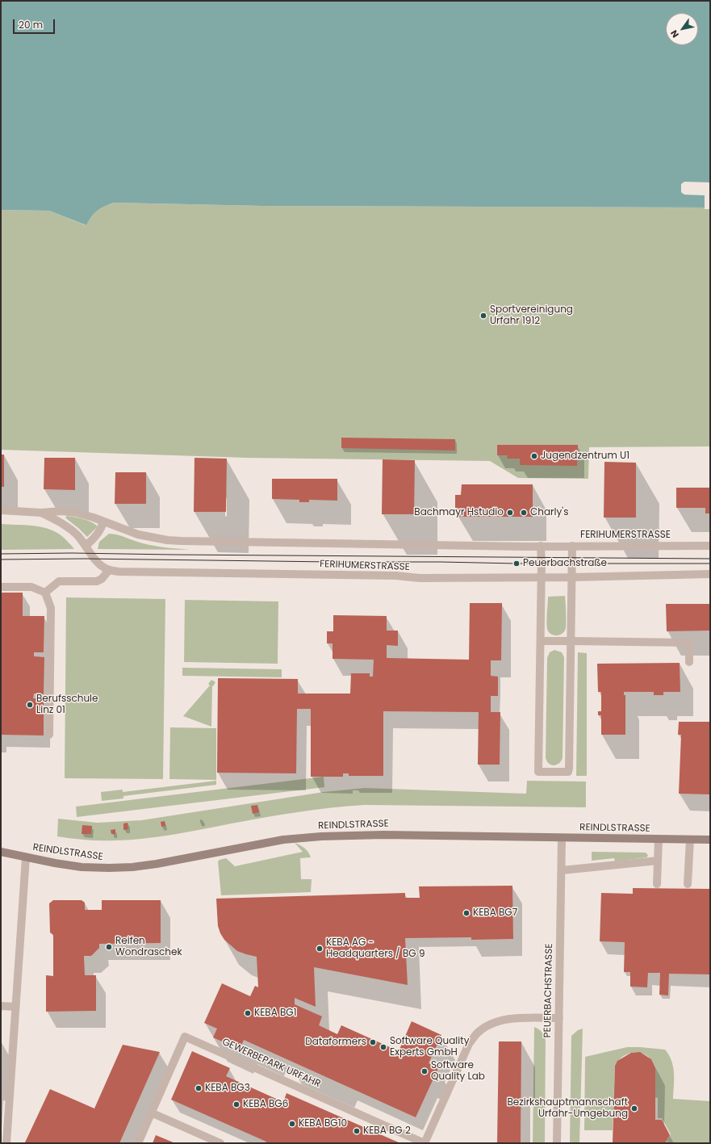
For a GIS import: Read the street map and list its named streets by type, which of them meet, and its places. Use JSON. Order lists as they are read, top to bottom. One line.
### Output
{"streets":{"street":["FERIHUMERSTRASSE","REINDLSTRASSE","PEUERBACHSTRASSE","GEWERBEPARK URFAHR"]},"crossings":[["REINDLSTRASSE","PEUERBACHSTRASSE"],["PEUERBACHSTRASSE","GEWERBEPARK URFAHR"]],"places":["Sportvereinigung Urfahr 1912","Jugendzentrum U1","Bachmayr Hstudio","Charly's","Peuerbachstraße","Berufsschule Linz 01","KEBA BG7","Reifen Wondraschek","KEBA AG - Headquarters / BG 9","KEBA BG1","Dataformers","Software Quality Experts GmbH","Software Quality Lab","KEBA BG3","KEBA BG6","Bezirkshauptmannschaft Urfahr-Umgebung","KEBA BG10","KEBA BG 2"],"scale_bar":"20 m","north":"bottom left"}
